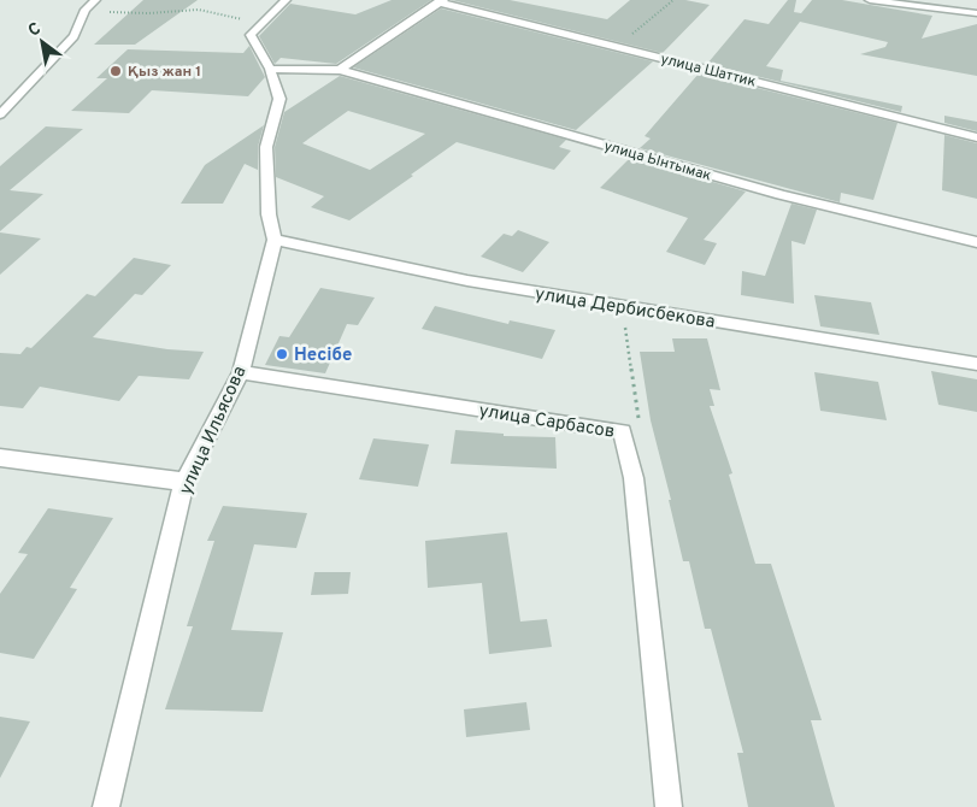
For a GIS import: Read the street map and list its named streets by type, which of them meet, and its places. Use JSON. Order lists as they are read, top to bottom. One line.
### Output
{"streets":{"street":["улица Шаттик","улица Ынтымак","улица Дербисбекова","улица Сарбасов","улица Ильясова"]},"crossings":[["улица Ынтымак","улица Ильясова"],["улица Дербисбекова","улица Ильясова"],["улица Сарбасов","улица Ильясова"]],"places":["Қыз жан 1","Несібе"],"north":"top left"}
